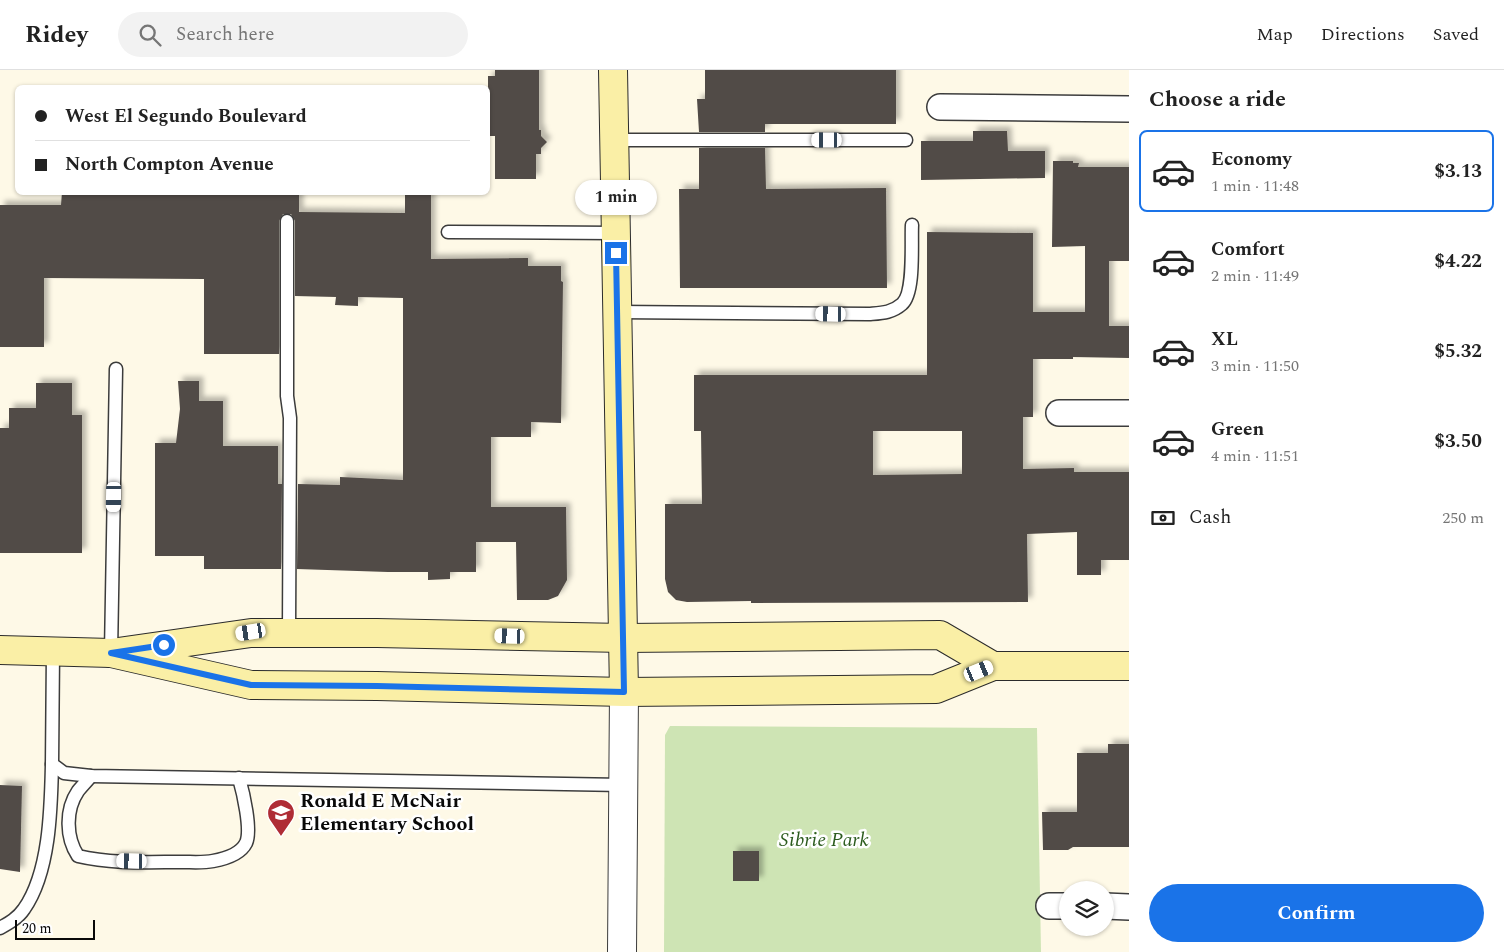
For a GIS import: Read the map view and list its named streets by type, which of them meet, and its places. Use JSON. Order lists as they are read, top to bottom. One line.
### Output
{"parks":["Sibrie Park"],"places":{"school or university":["Ronald E McNair Elementary School"]},"scale_bar":"20 m","page":{"header":"Ridey","search":"Search here","nav":["Map","Directions","Saved"],"heading":"Choose a ride","banner":["West El Segundo Boulevard","North Compton Avenue"],"list":[{"name":"Economy","note":"1 min · 11:48","value":"$3.13"},{"name":"Comfort","note":"2 min · 11:49","value":"$4.22"},{"name":"XL","note":"3 min · 11:50","value":"$5.32"},{"name":"Green","note":"4 min · 11:51","value":"$3.50"}],"bubble":"1 min","pay":["Cash","250 m"],"buttons":"Confirm","scale":"20 m"}}
